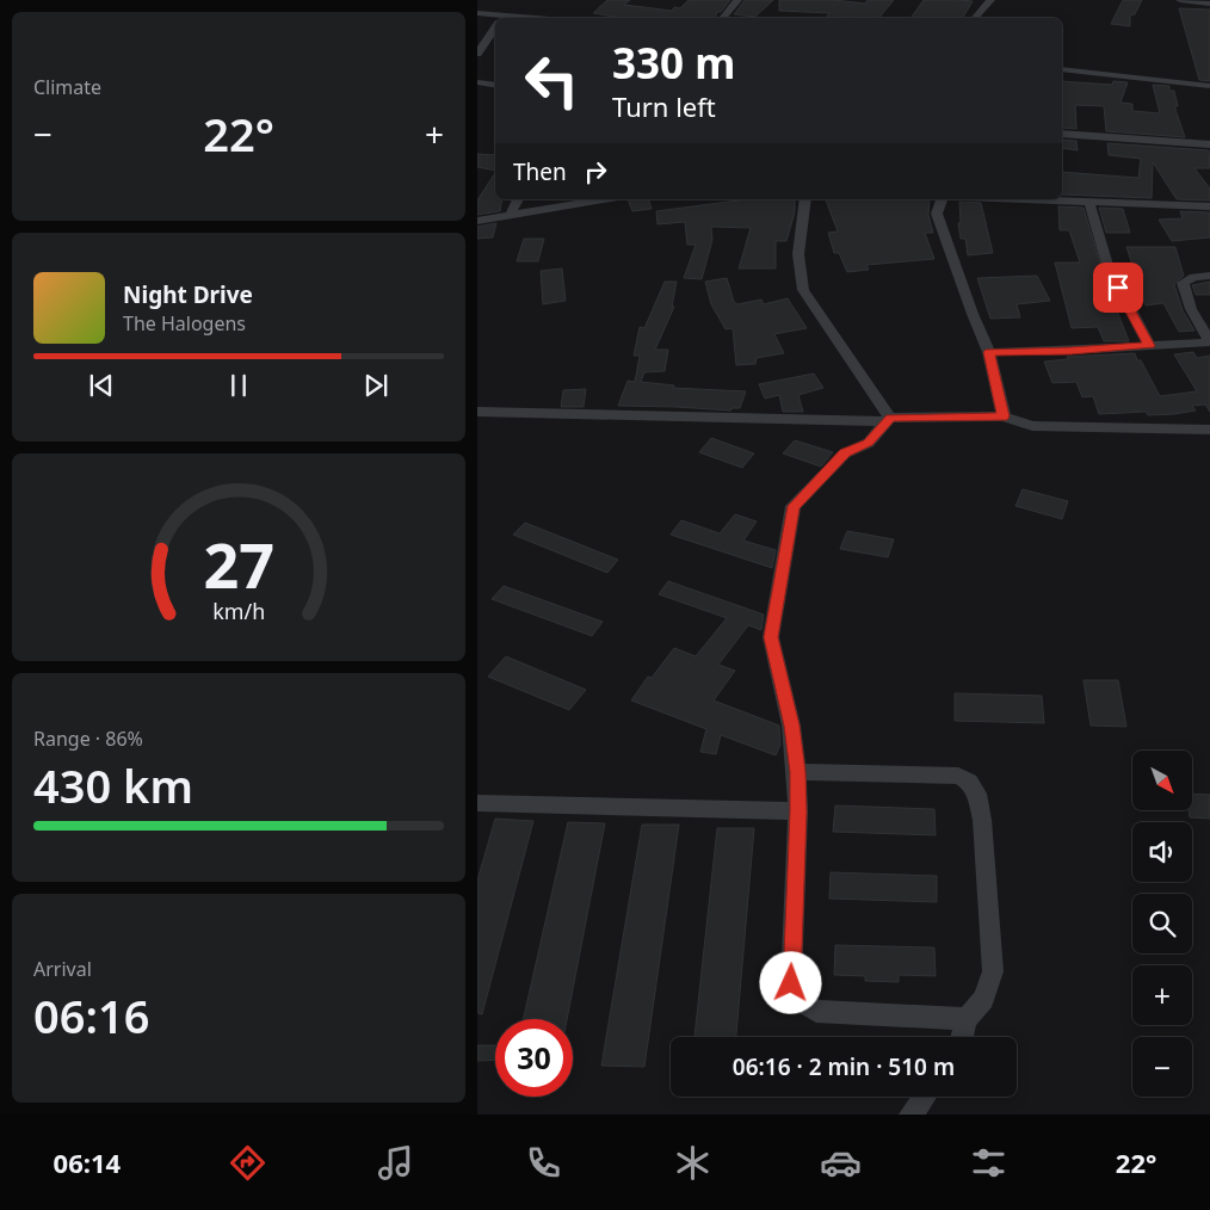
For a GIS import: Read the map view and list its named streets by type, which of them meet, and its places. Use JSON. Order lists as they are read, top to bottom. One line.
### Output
{"north":"bottom right","page":{"tile":["Climate",["Range · 86%","430 km"],["Arrival","06:16"]],"turn":["330 m","Turn left"],"heat":["−","22°","+"],"then":"Then","song":["Night Drive","The Halogens"],"map_buttons":["+","−"],"limit":"30","trip":"06:16 · 2 min · 510 m","tabs":["06:14","22°"],"gauge":["27","km/h"]}}
